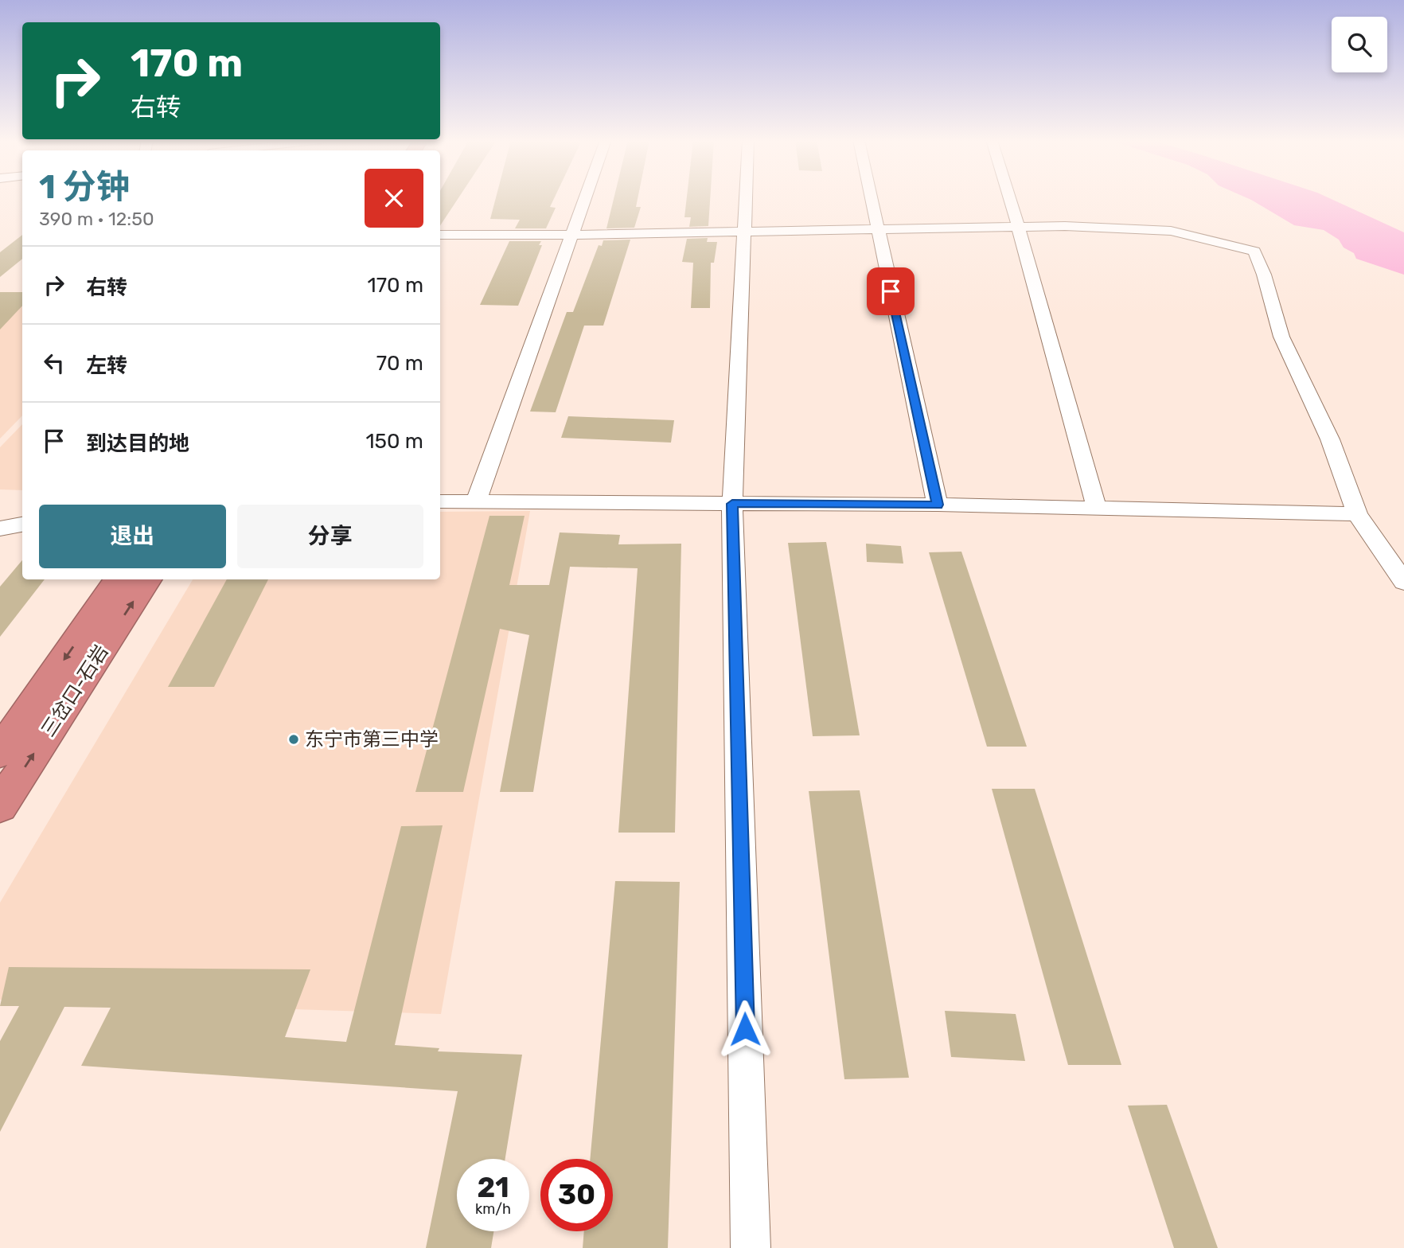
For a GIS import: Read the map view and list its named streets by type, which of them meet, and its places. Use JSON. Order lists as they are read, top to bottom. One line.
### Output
{"streets":{"highway":["三岔口-石岩"]},"places":["东宁市第三中学"],"page":{"turn":["170 m","右转"],"heading":["1 分钟","390 m · 12:50"],"list":[{"name":"右转","value":"170 m"},{"name":"左转","value":"70 m"},{"name":"到达目的地","value":"150 m"}],"buttons":["退出","分享"],"speed":"21 km/h","limit":"30"}}
